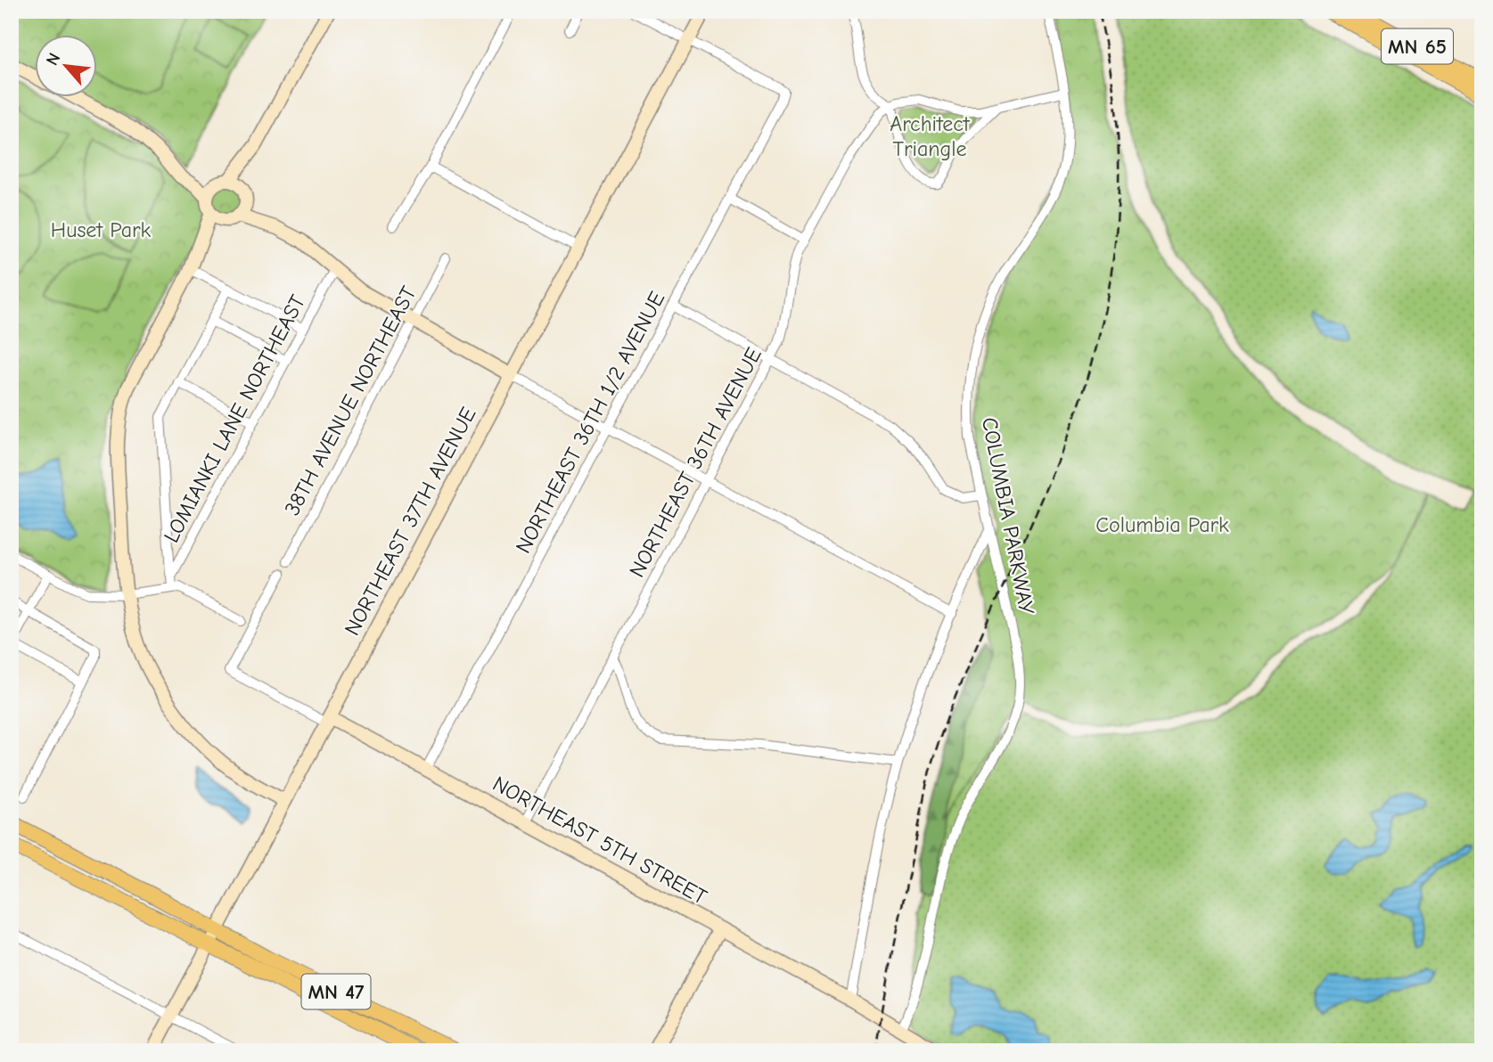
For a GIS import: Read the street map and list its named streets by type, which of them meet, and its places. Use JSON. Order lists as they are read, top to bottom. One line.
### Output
{"streets":{"main road":["MN 65","MN 47"],"street":["38TH AVENUE NORTHEAST","LOMIANKI LANE NORTHEAST","NORTHEAST 36TH 1/2 AVENUE","NORTHEAST 36TH AVENUE","COLUMBIA PARKWAY","NORTHEAST 37TH AVENUE","NORTHEAST 5TH STREET"]},"crossings":[["NORTHEAST 36TH 1/2 AVENUE","NORTHEAST 37TH AVENUE"],["NORTHEAST 36TH 1/2 AVENUE","NORTHEAST 5TH STREET"],["NORTHEAST 36TH AVENUE","NORTHEAST 5TH STREET"],["COLUMBIA PARKWAY","NORTHEAST 5TH STREET"],["NORTHEAST 37TH AVENUE","NORTHEAST 5TH STREET"],["NORTHEAST 37TH AVENUE","MN 47"]],"parks":["Architect Triangle","Huset Park","Columbia Park"],"north":"top left"}
